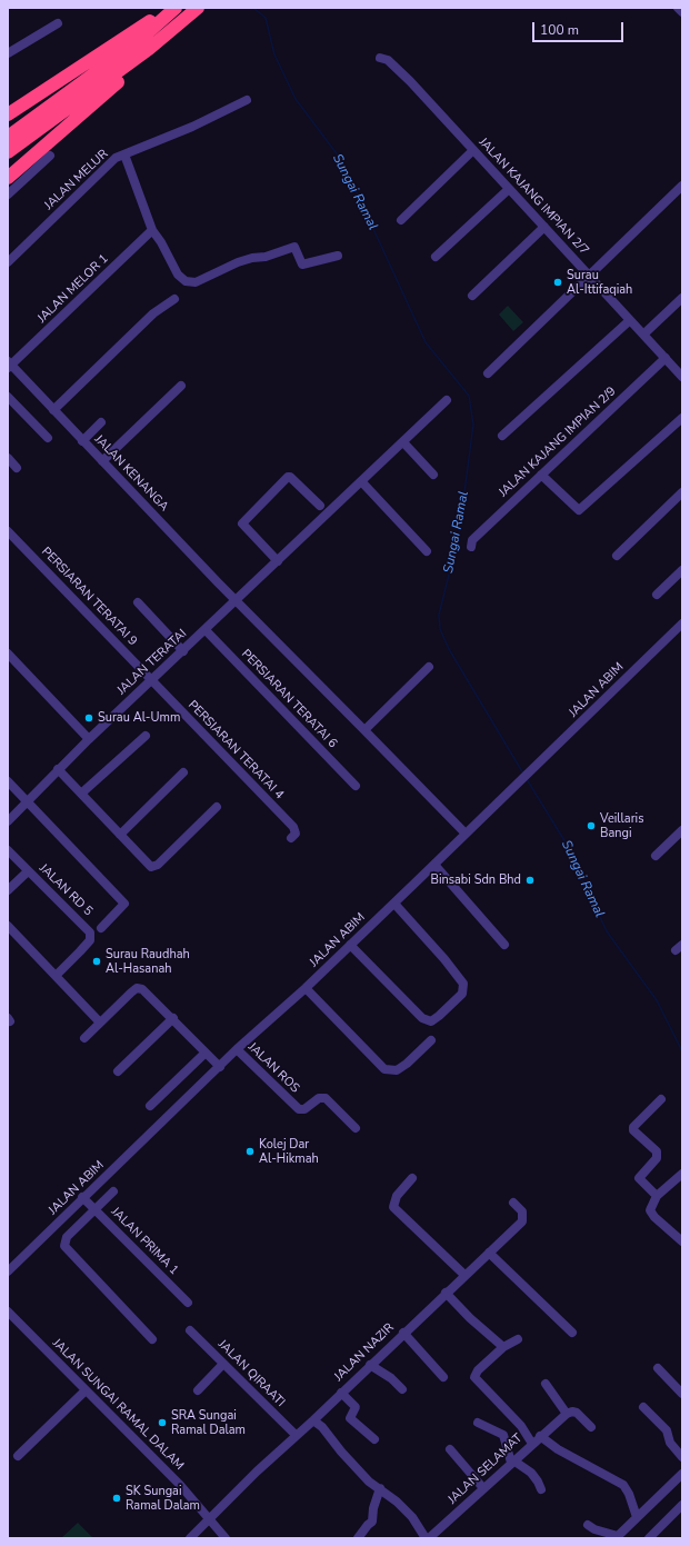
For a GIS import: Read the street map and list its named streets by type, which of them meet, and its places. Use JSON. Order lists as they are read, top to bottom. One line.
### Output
{"streets":{"street":["JALAN MELUR","JALAN KAJANG IMPIAN 2/7","JALAN MELOR 1","JALAN KAJANG IMPIAN 2/9","JALAN KENANGA","PERSIARAN TERATAI 9","JALAN TERATAI","JALAN ABIM","PERSIARAN TERATAI 6","PERSIARAN TERATAI 4","JALAN RD 5","JALAN ROS","JALAN PRIMA 1","JALAN NAZIR","JALAN QIRAATI","JALAN SUNGAI RAMAL DALAM","JALAN SELAMAT"]},"crossings":[["JALAN KAJANG IMPIAN 2/7","JALAN KAJANG IMPIAN 2/9"],["JALAN MELOR 1","JALAN KENANGA"],["JALAN KENANGA","JALAN TERATAI"],["JALAN KENANGA","JALAN ABIM"],["PERSIARAN TERATAI 9","JALAN TERATAI"],["PERSIARAN TERATAI 9","PERSIARAN TERATAI 4"],["JALAN TERATAI","PERSIARAN TERATAI 6"],["JALAN TERATAI","PERSIARAN TERATAI 4"],["JALAN ABIM","JALAN ROS"],["JALAN ABIM","JALAN PRIMA 1"],["JALAN NAZIR","JALAN QIRAATI"],["JALAN NAZIR","JALAN SUNGAI RAMAL DALAM"]],"water":["Sungai Ramal"],"places":["Surau Al-Ittifaqiah","Surau Al-Umm","Veillaris Bangi","Binsabi Sdn Bhd","Surau Raudhah Al-Hasanah","Kolej Dar Al-Hikmah","SRA Sungai Ramal Dalam","SK Sungai Ramal Dalam"],"scale_bar":"100 m"}
